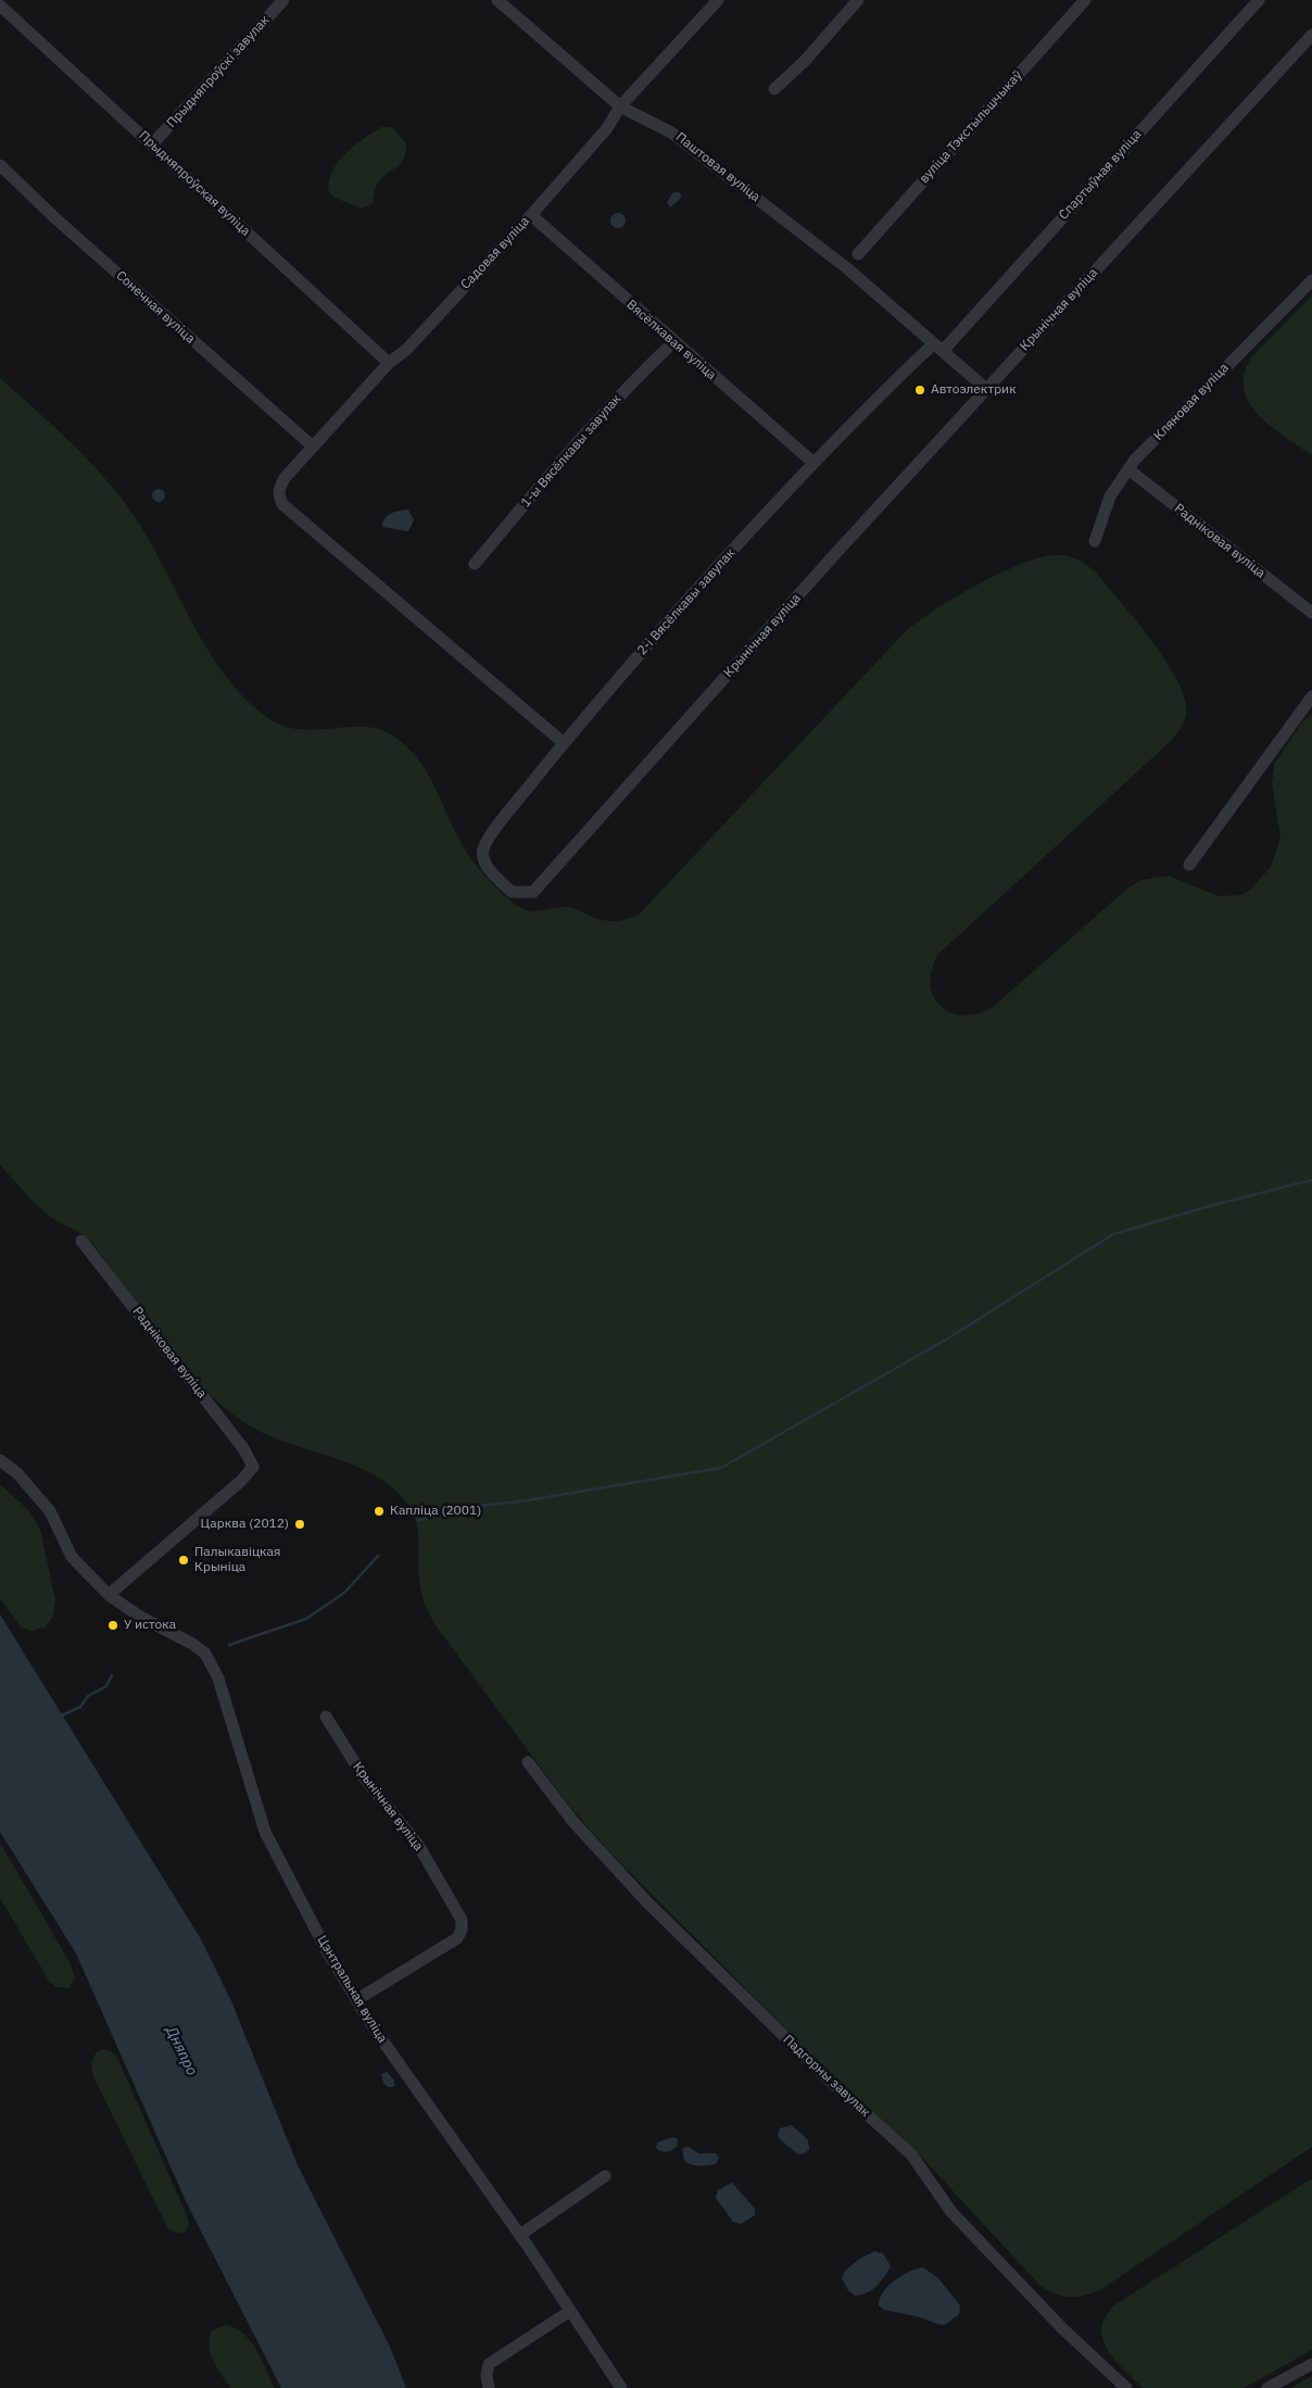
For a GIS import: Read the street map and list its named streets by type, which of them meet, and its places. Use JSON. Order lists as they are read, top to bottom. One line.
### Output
{"streets":{"street":["Прыдняпроўскі завулак","вуліца Тэкстыльшчыкаў","Паштовая вуліца","Спартыўная вуліца","Прыдняпроўская вуліца","Садовая вуліца","Сонечная вуліца","Крынічная вуліца","Вясёлкавая вуліца","Кляновая вуліца","1-ы Вясёлкавы завулак","Радніковая вуліца","2-і Вясёлкавы завулак","Цэнтральная вуліца","Падгорны завулак"]},"crossings":[["Прыдняпроўскі завулак","Прыдняпроўская вуліца"],["Паштовая вуліца","Спартыўная вуліца"],["Паштовая вуліца","Садовая вуліца"],["Паштовая вуліца","Крынічная вуліца"],["Прыдняпроўская вуліца","Садовая вуліца"],["Садовая вуліца","Сонечная вуліца"],["Садовая вуліца","Крынічная вуліца"],["Садовая вуліца","Вясёлкавая вуліца"],["Садовая вуліца","2-і Вясёлкавы завулак"],["Крынічная вуліца","2-і Вясёлкавы завулак"],["Крынічная вуліца","Цэнтральная вуліца"],["Вясёлкавая вуліца","1-ы Вясёлкавы завулак"],["Вясёлкавая вуліца","2-і Вясёлкавы завулак"],["Кляновая вуліца","Радніковая вуліца"],["Радніковая вуліца","Цэнтральная вуліца"]],"water":["Дняпро"],"places":["Автоэлектрик","Капліца (2001)","Царква (2012)","Палыкавіцкая Крыніца","У истока"]}
